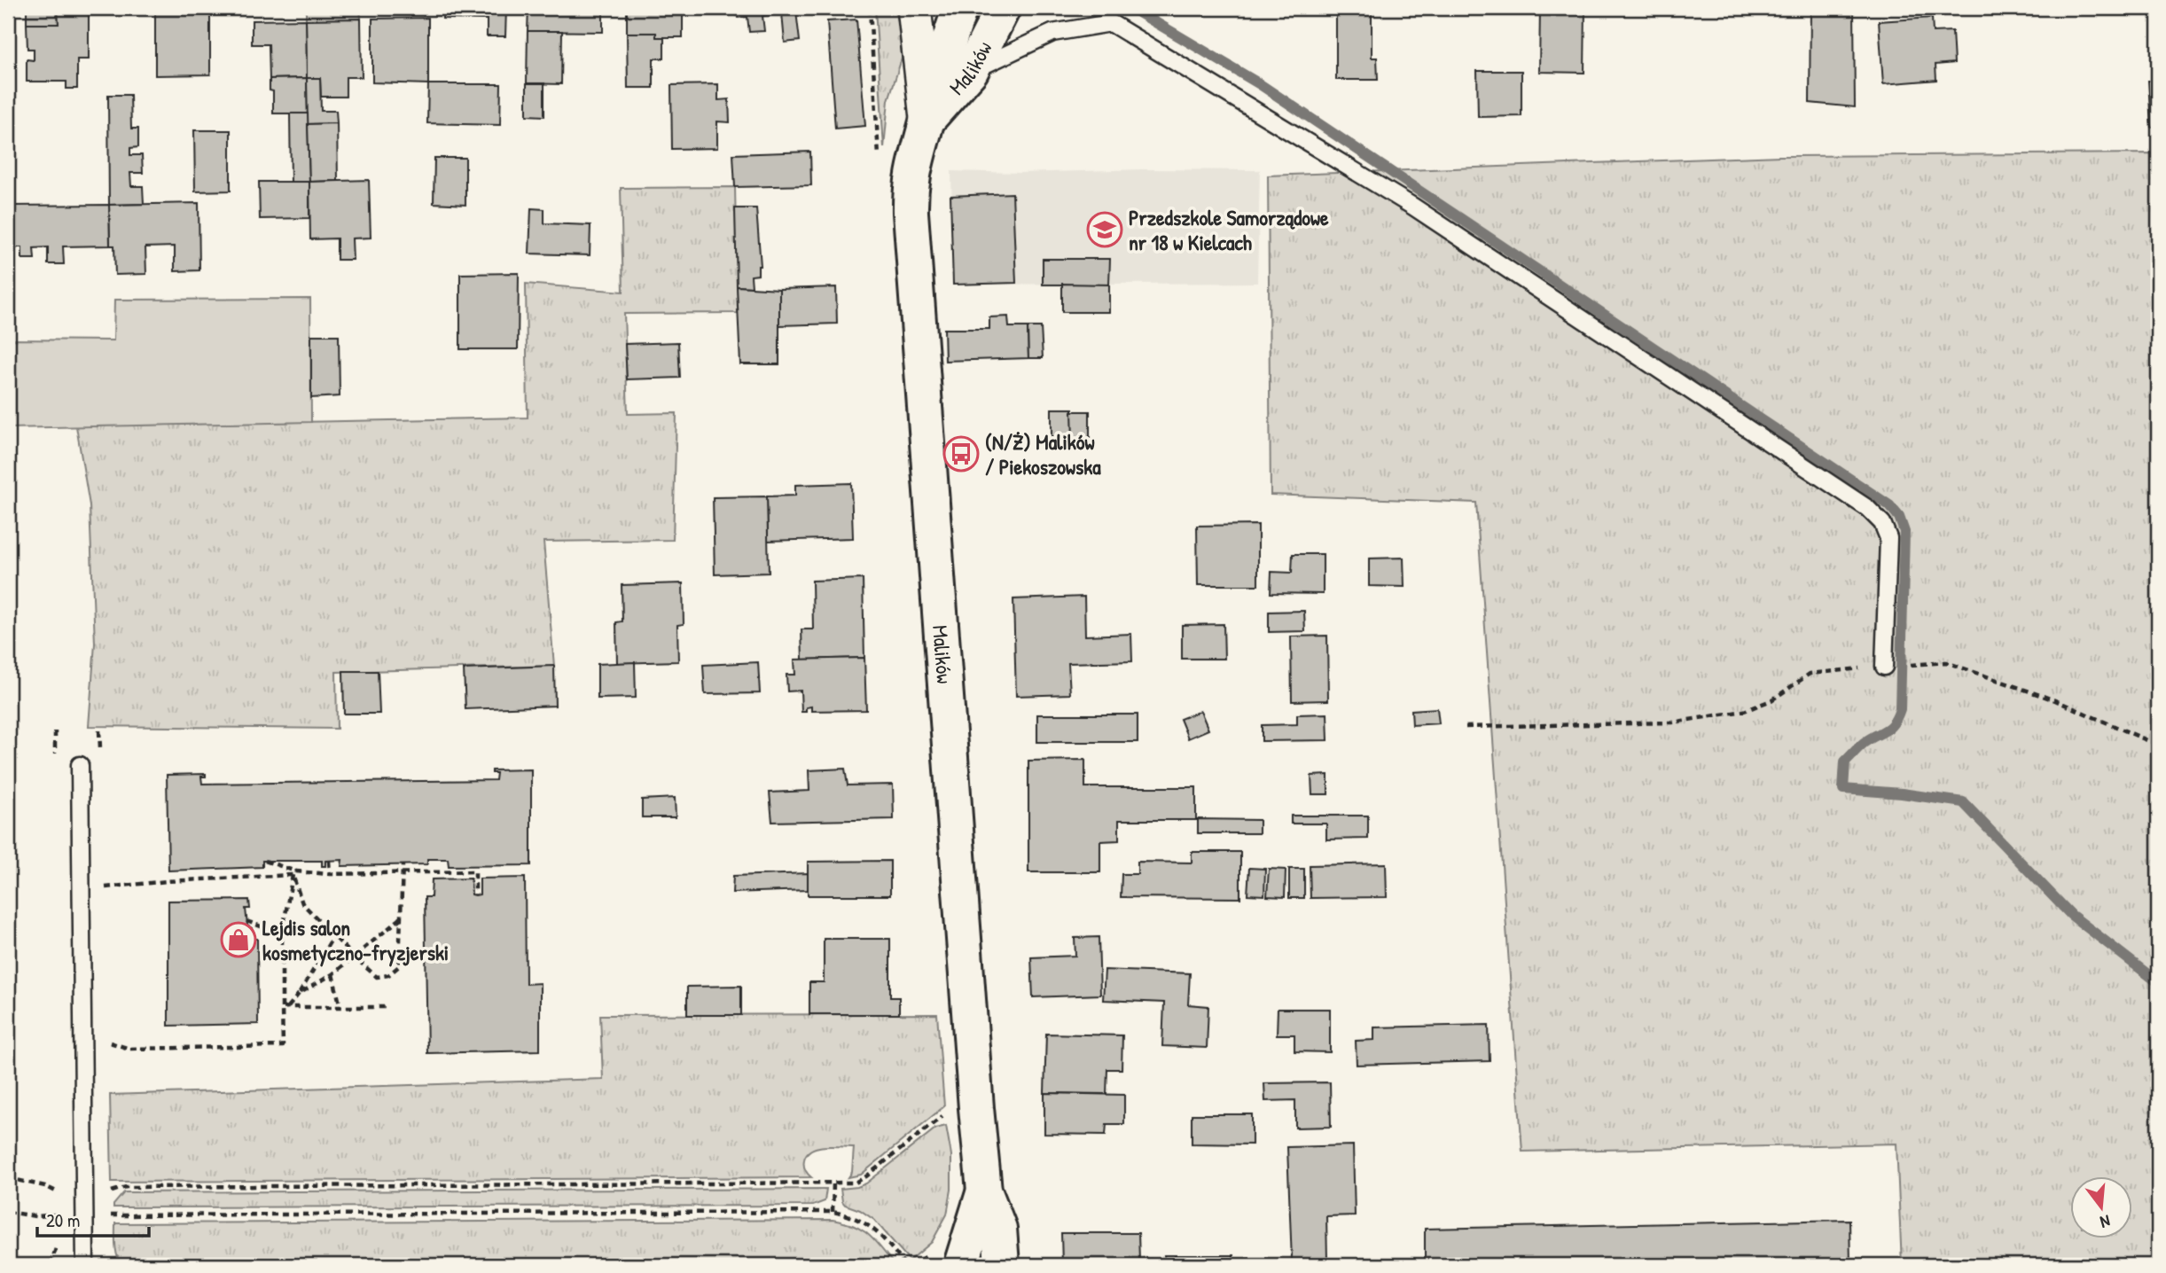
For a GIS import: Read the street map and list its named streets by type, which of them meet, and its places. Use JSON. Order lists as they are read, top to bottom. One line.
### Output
{"streets":{"main road":["Malików"]},"places":{"school or university":["Przedszkole Samorządowe nr 18 w Kielcach"],"bus stop":["(N/Ż) Malików / Piekoszowska"],"shop":["Lejdis salon kosmetyczno-fryzjerski"]},"scale_bar":"20 m","north":"bottom"}
